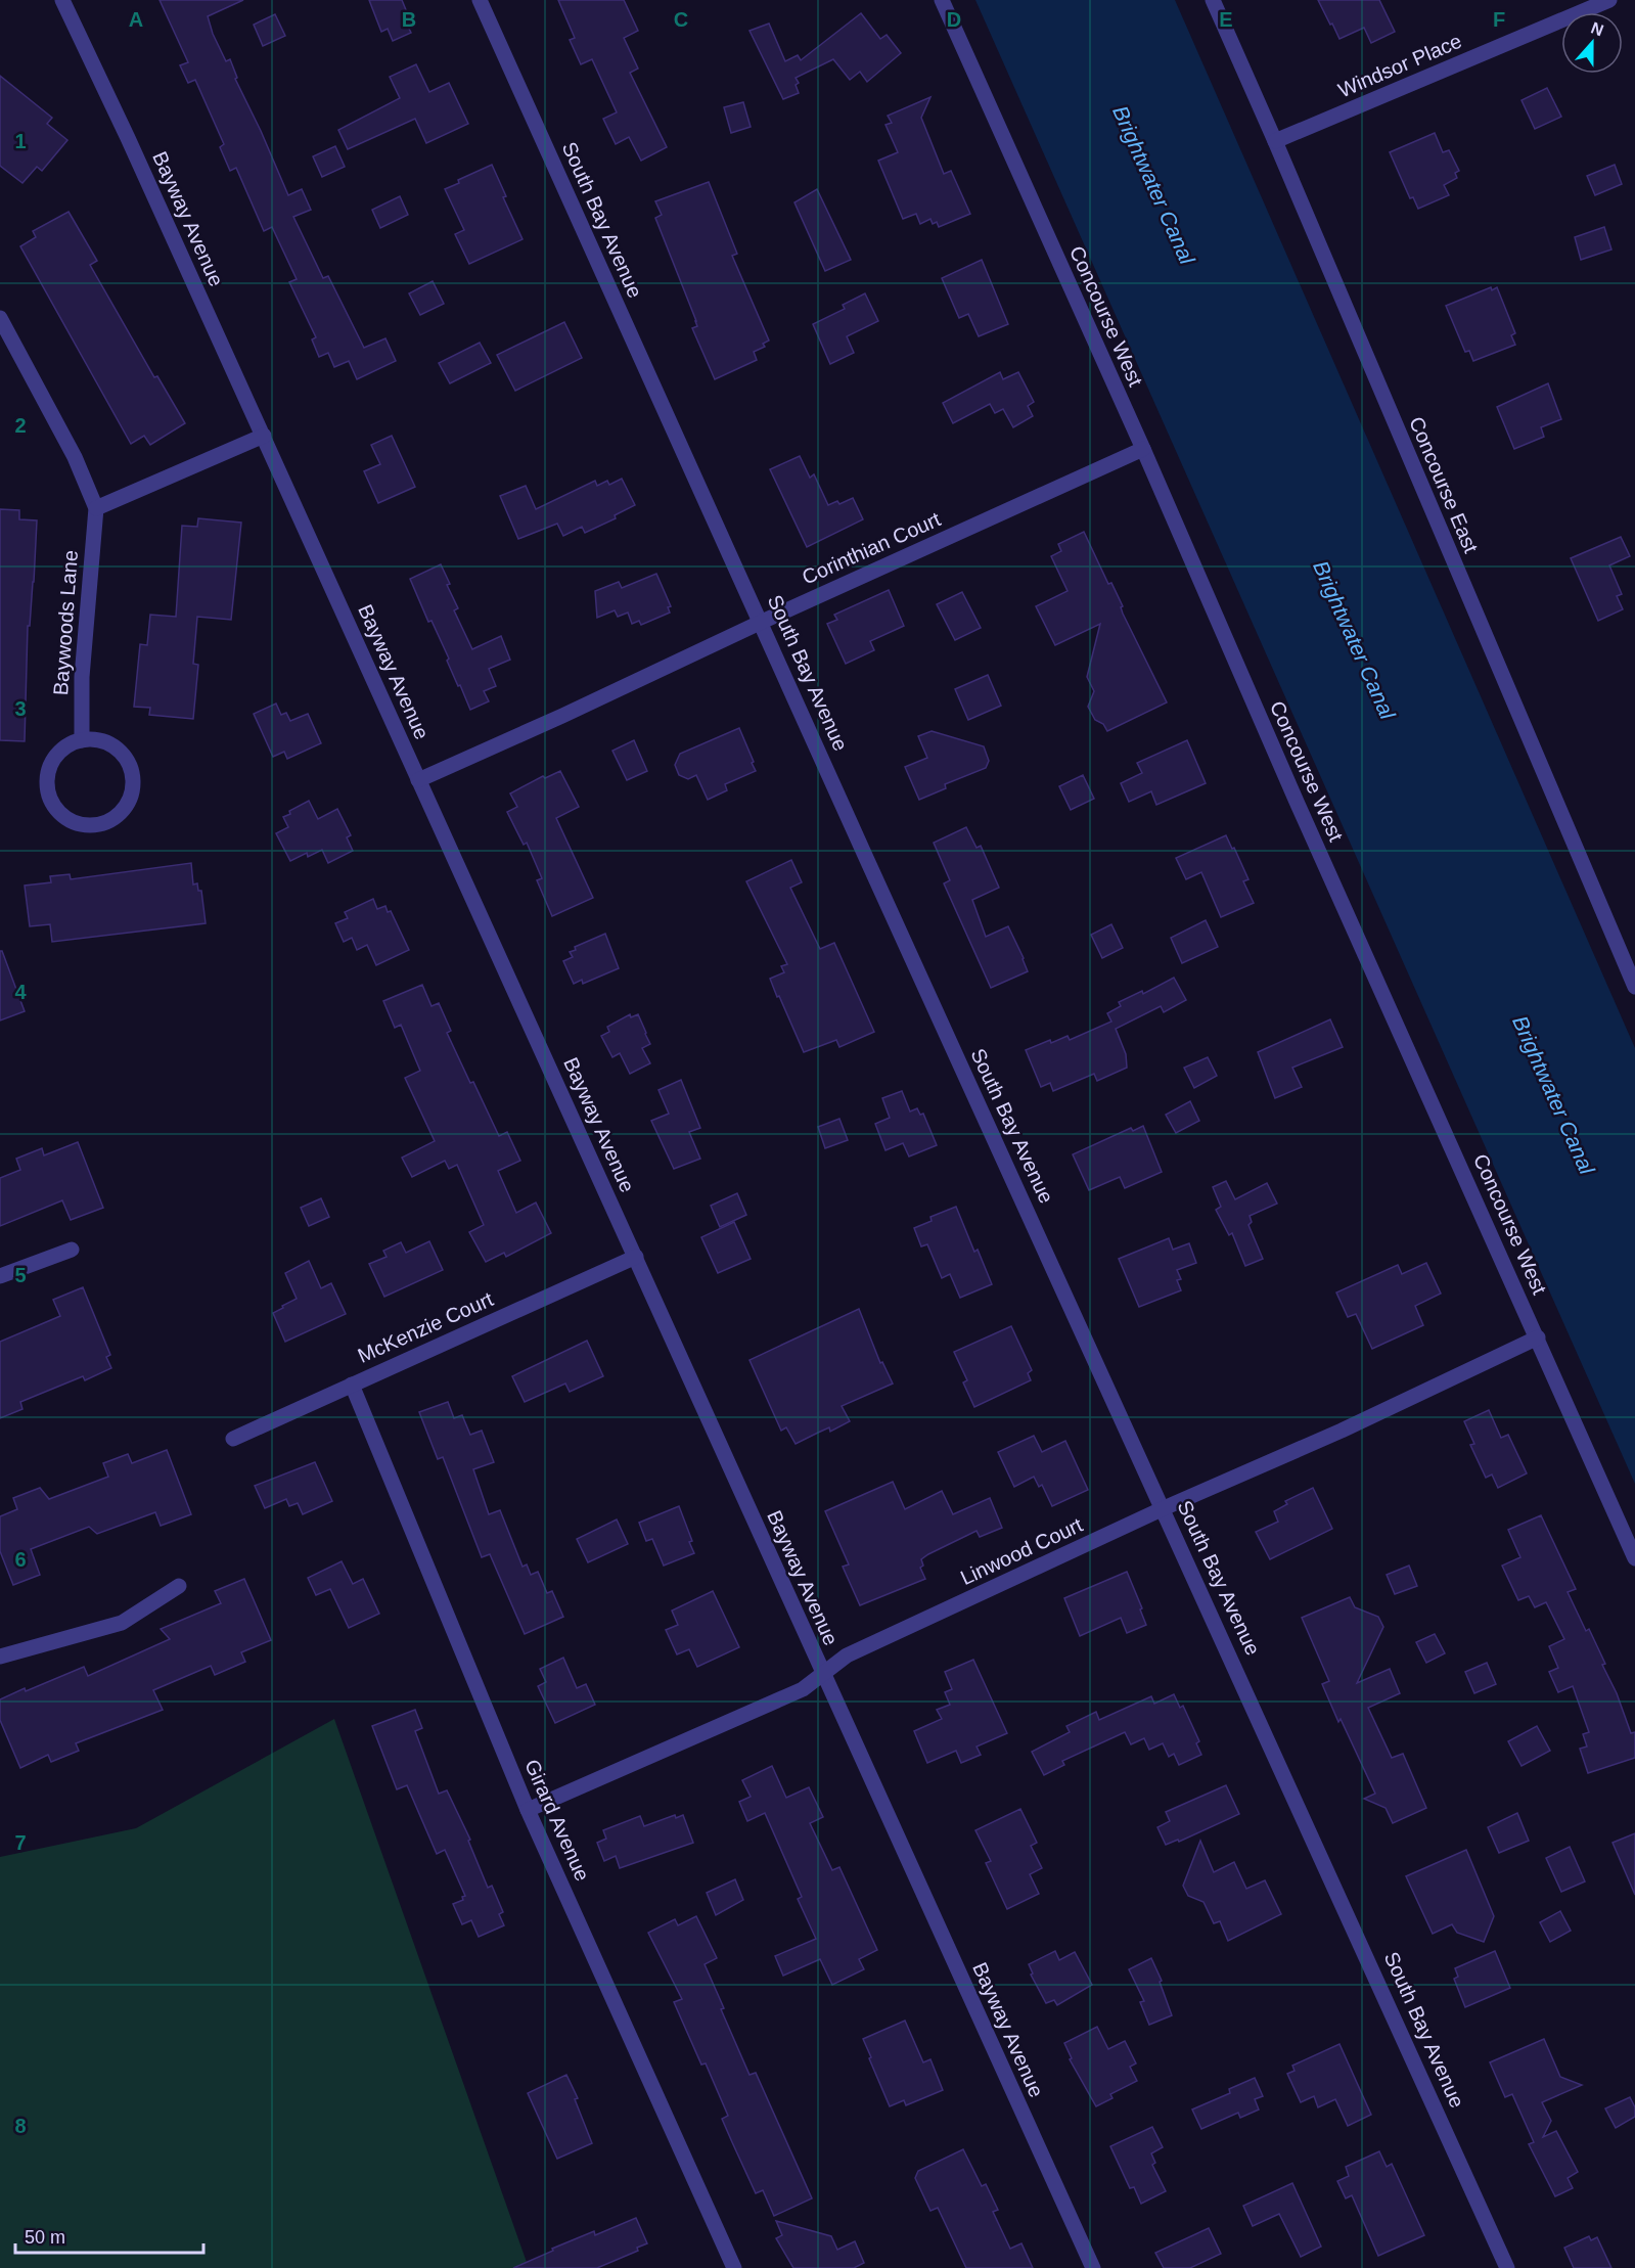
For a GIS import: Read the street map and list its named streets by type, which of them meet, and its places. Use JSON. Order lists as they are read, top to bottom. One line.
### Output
{"streets":{"street":["Windsor Place","Bayway Avenue","South Bay Avenue","Concourse West","Concourse East","Corinthian Court","Baywoods Lane","McKenzie Court","Linwood Court","Girard Avenue"]},"crossings":[["Windsor Place","Concourse East"],["Bayway Avenue","Corinthian Court"],["Bayway Avenue","McKenzie Court"],["Bayway Avenue","Linwood Court"],["South Bay Avenue","Corinthian Court"],["South Bay Avenue","Linwood Court"],["Concourse West","Corinthian Court"],["Concourse West","Linwood Court"],["McKenzie Court","Girard Avenue"],["Linwood Court","Girard Avenue"]],"water":["Brightwater Canal"],"scale_bar":"50 m","north":"top","grid":{"columns":["A","B","C","D","E","F"],"rows":["1","2","3","4","5","6","7","8"]}}
